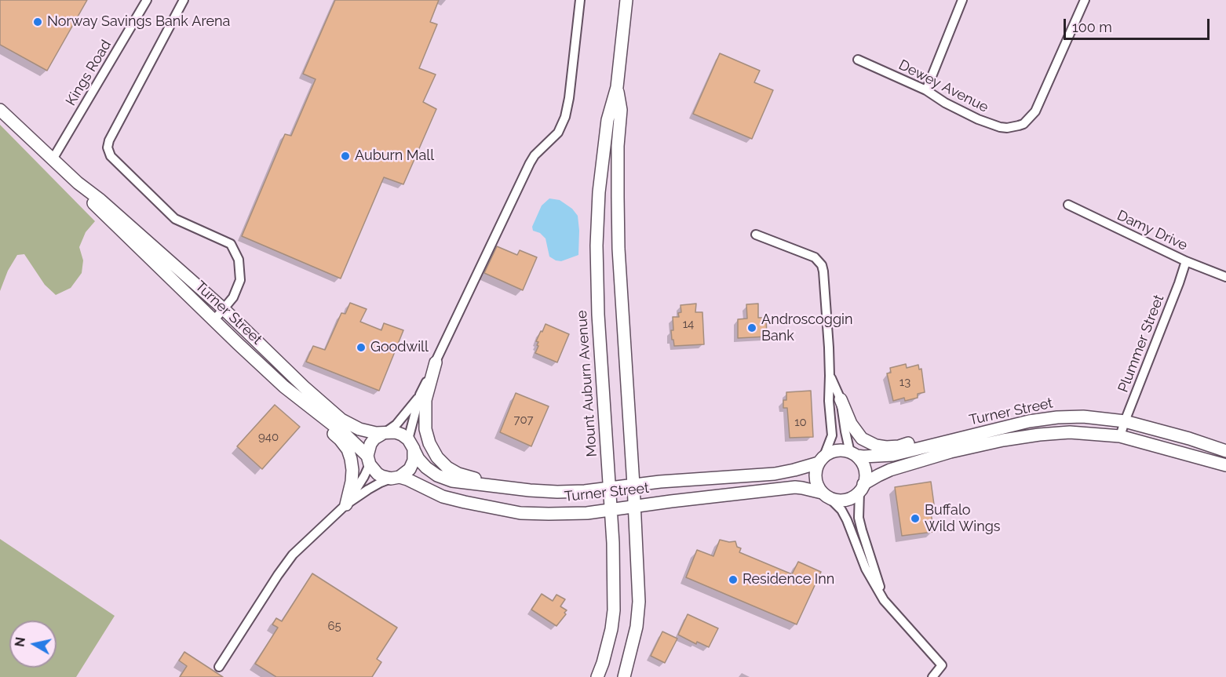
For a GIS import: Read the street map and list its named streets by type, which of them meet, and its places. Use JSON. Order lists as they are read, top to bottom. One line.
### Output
{"streets":{"main road":["Turner Street","Mount Auburn Avenue"],"street":["Kings Road","Dewey Avenue","Damy Drive","Plummer Street"]},"crossings":[["Kings Road","Turner Street"],["Damy Drive","Plummer Street"],["Turner Street","Plummer Street"],["Turner Street","Mount Auburn Avenue"]],"places":["Norway Savings Bank Arena","Auburn Mall","Androscoggin Bank","Goodwill","Buffalo Wild Wings","Residence Inn"],"house_numbers":["14","13","707","10","940","65"],"scale_bar":"100 m","north":"left"}
